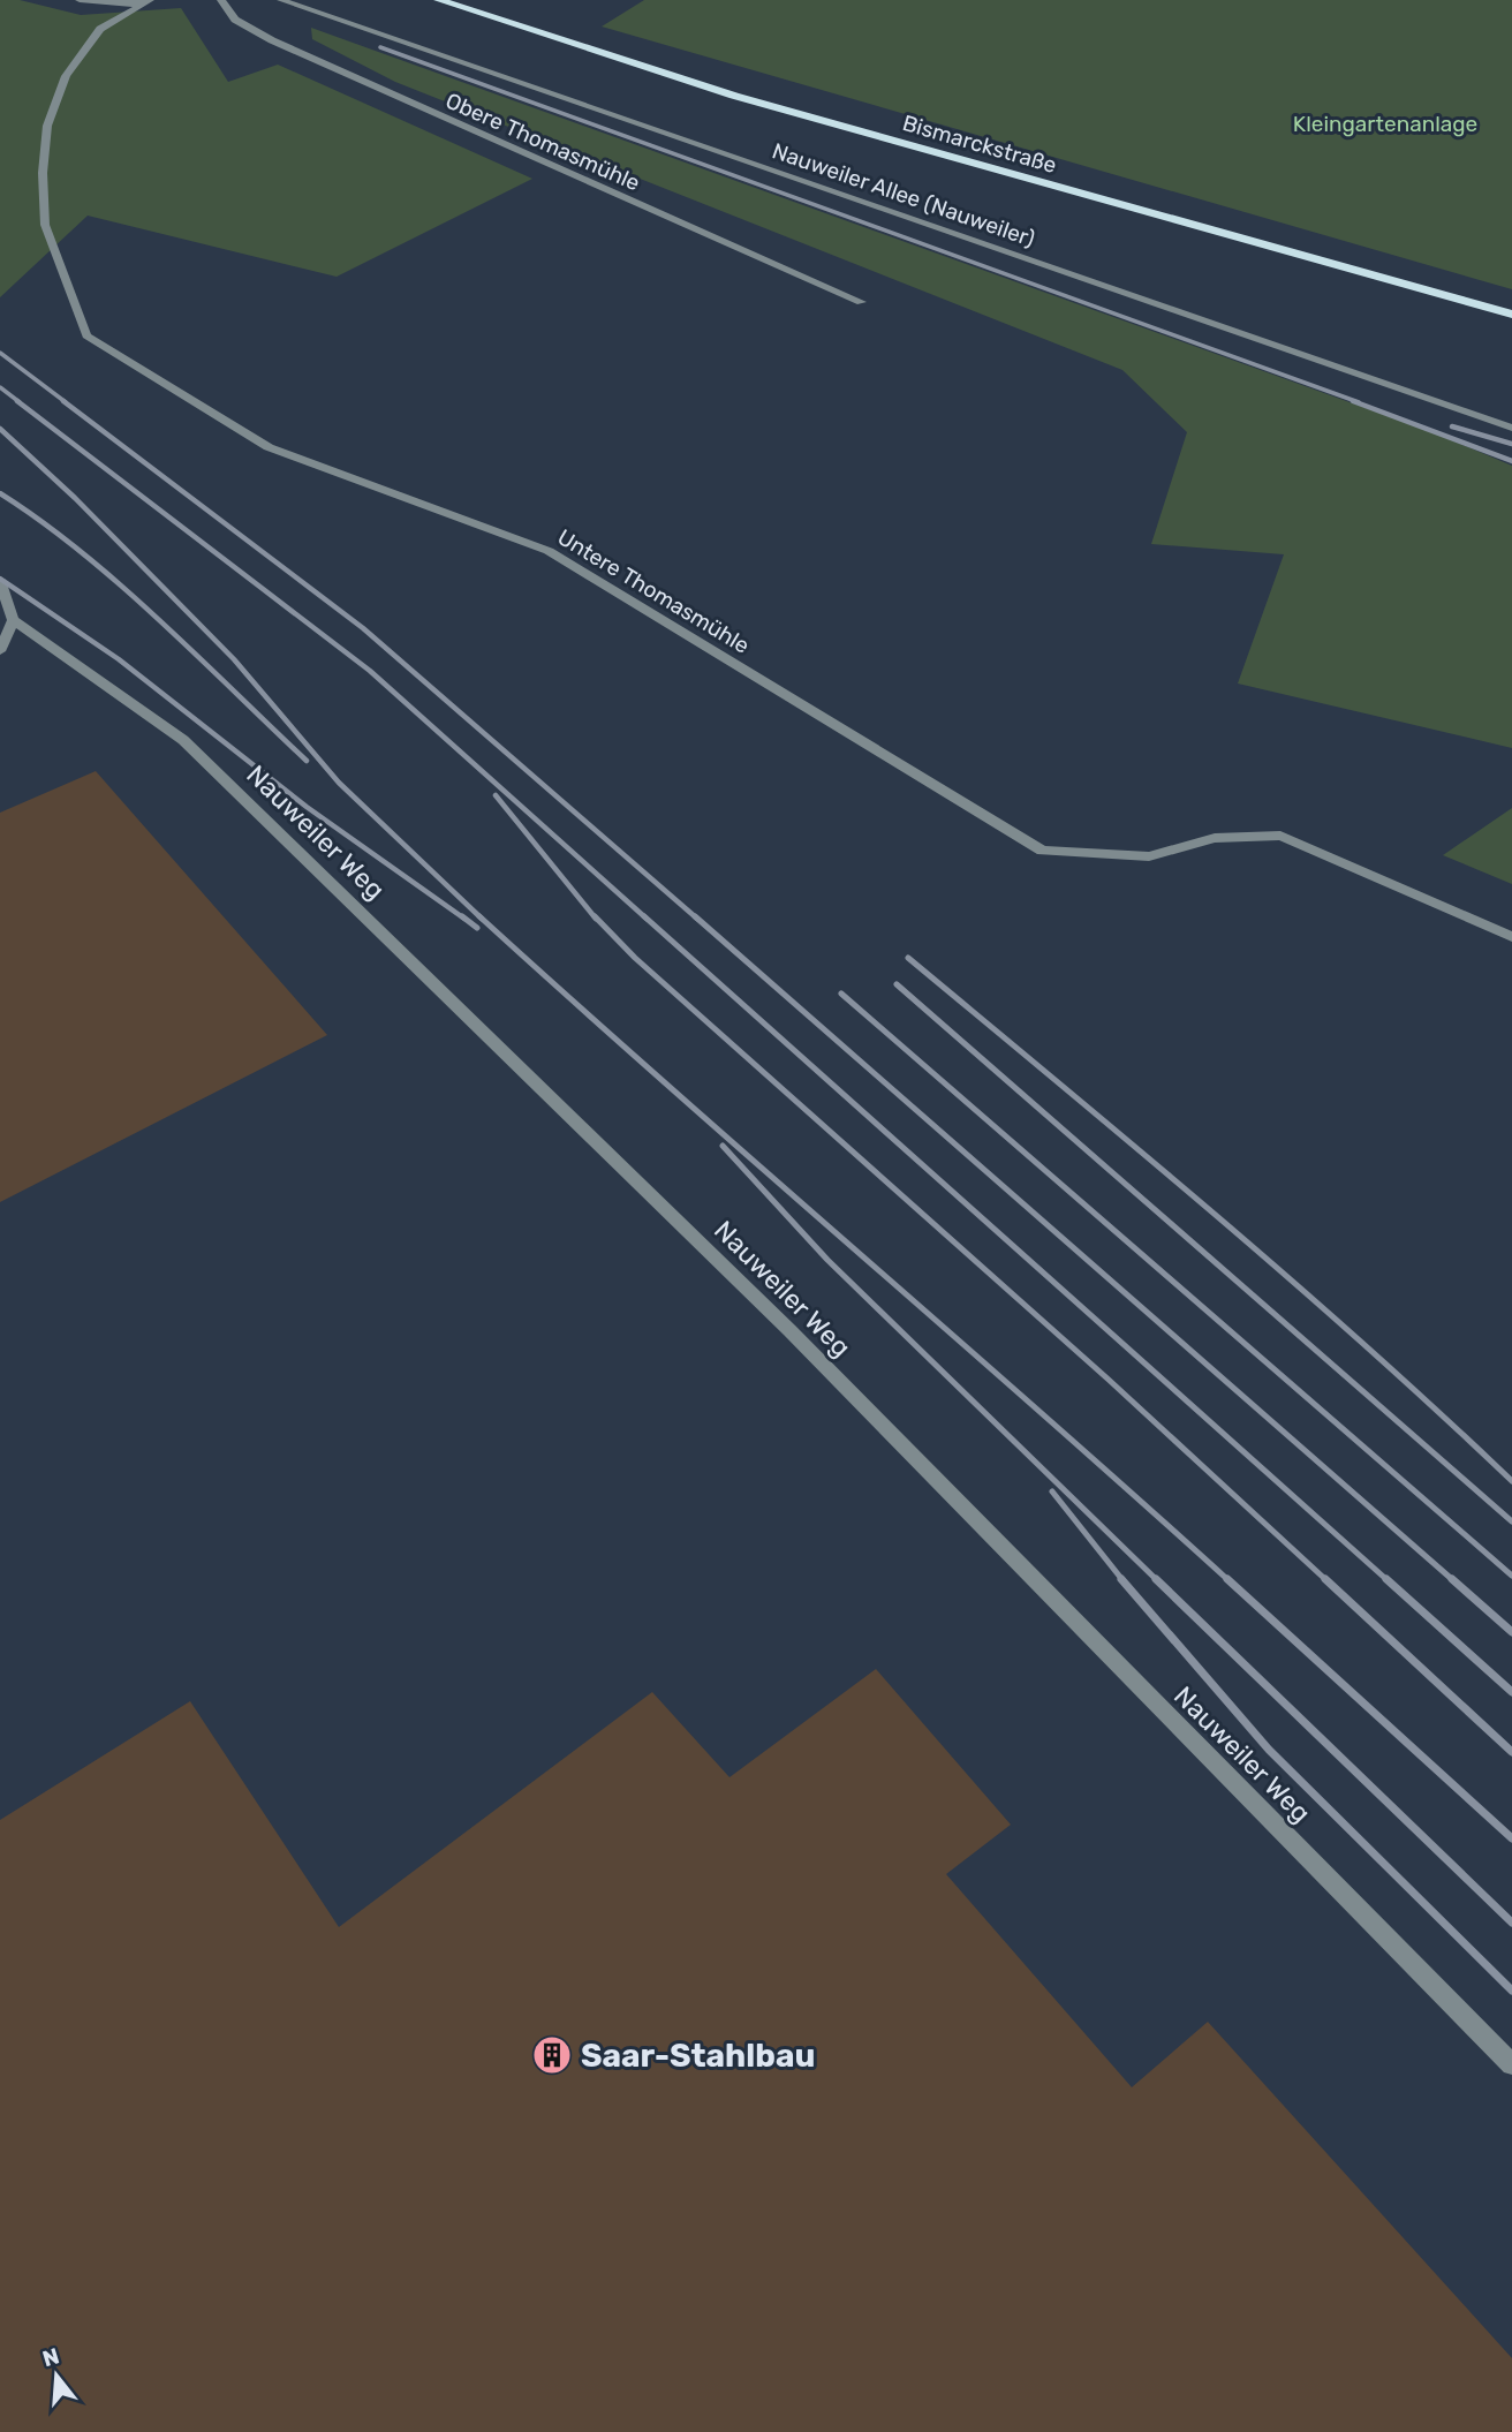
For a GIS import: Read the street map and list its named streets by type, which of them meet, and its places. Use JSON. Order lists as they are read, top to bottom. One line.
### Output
{"streets":{"main road":["Bismarckstraße"],"lane":["Obere Thomasmühle","Nauweiler Allee (Nauweiler)","Untere Thomasmühle","Nauweiler Weg"]},"parks":["Kleingartenanlage"],"places":{"building":["Saar-Stahlbau"]},"north":"top"}
